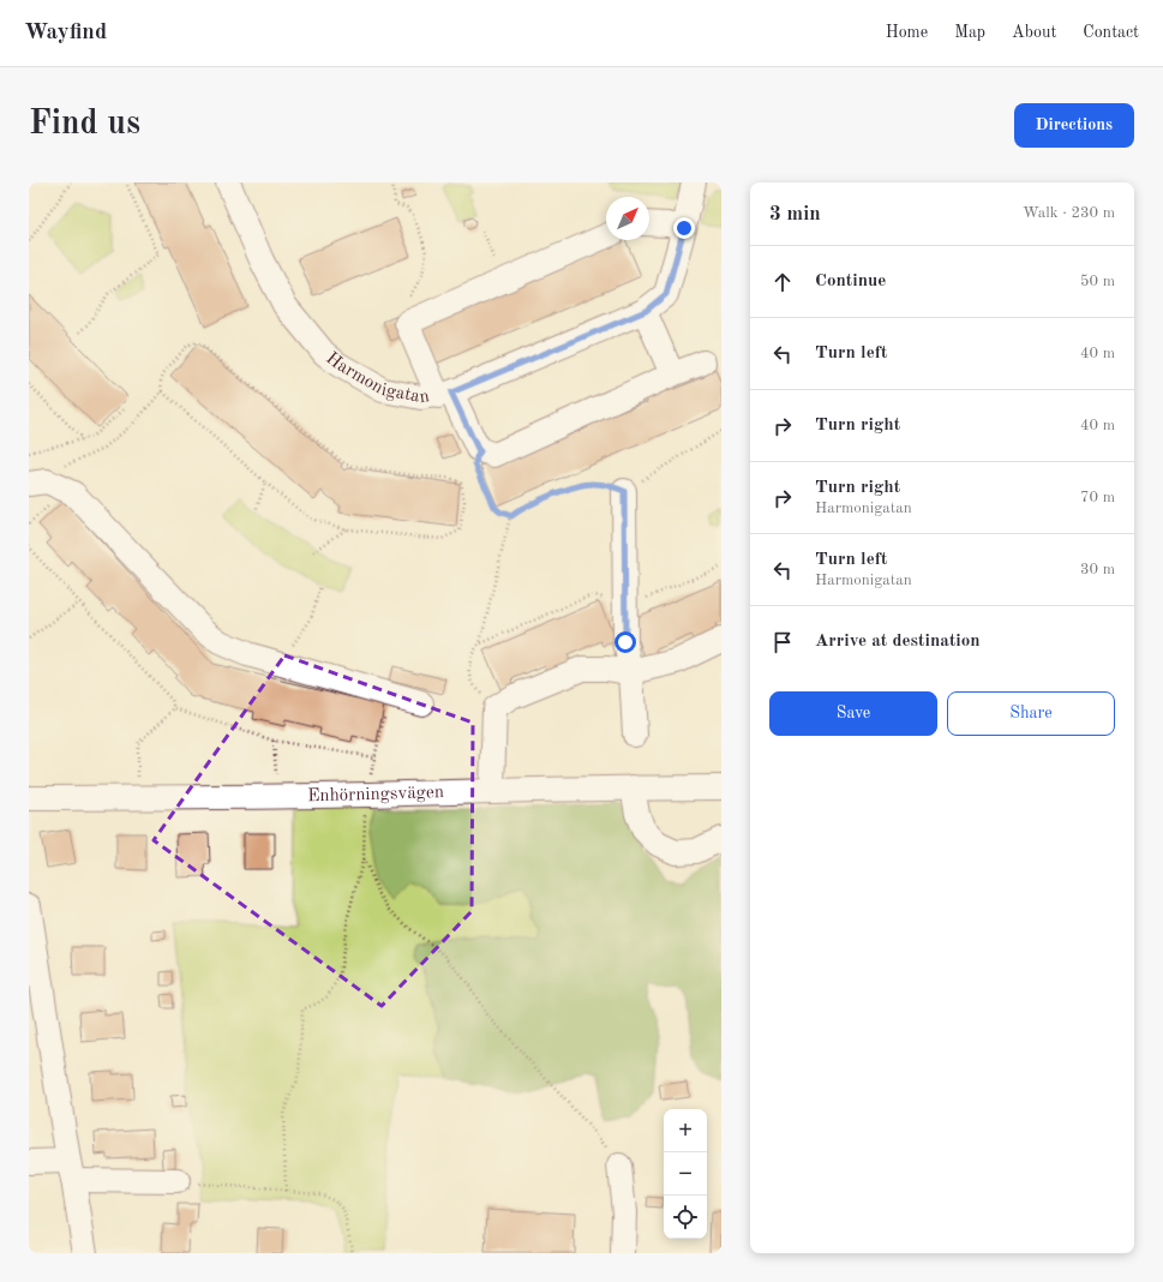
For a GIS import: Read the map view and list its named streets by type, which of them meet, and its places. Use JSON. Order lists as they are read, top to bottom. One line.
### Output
{"streets":{"street":["Harmonigatan","Enhörningsvägen"]},"north":"top right","page":{"header":"Wayfind","nav":["Home","Map","About","Contact"],"buttons":["Directions",["Save","Share"]],"title":"Find us","heading":["3 min","Walk · 230 m"],"list":[["Continue","50 m"],["Turn left","40 m"],["Turn right","40 m"],["Turn right","Harmonigatan","70 m"],["Turn left","Harmonigatan","30 m"],"Arrive at destination"],"map_buttons":["+","−"]}}
